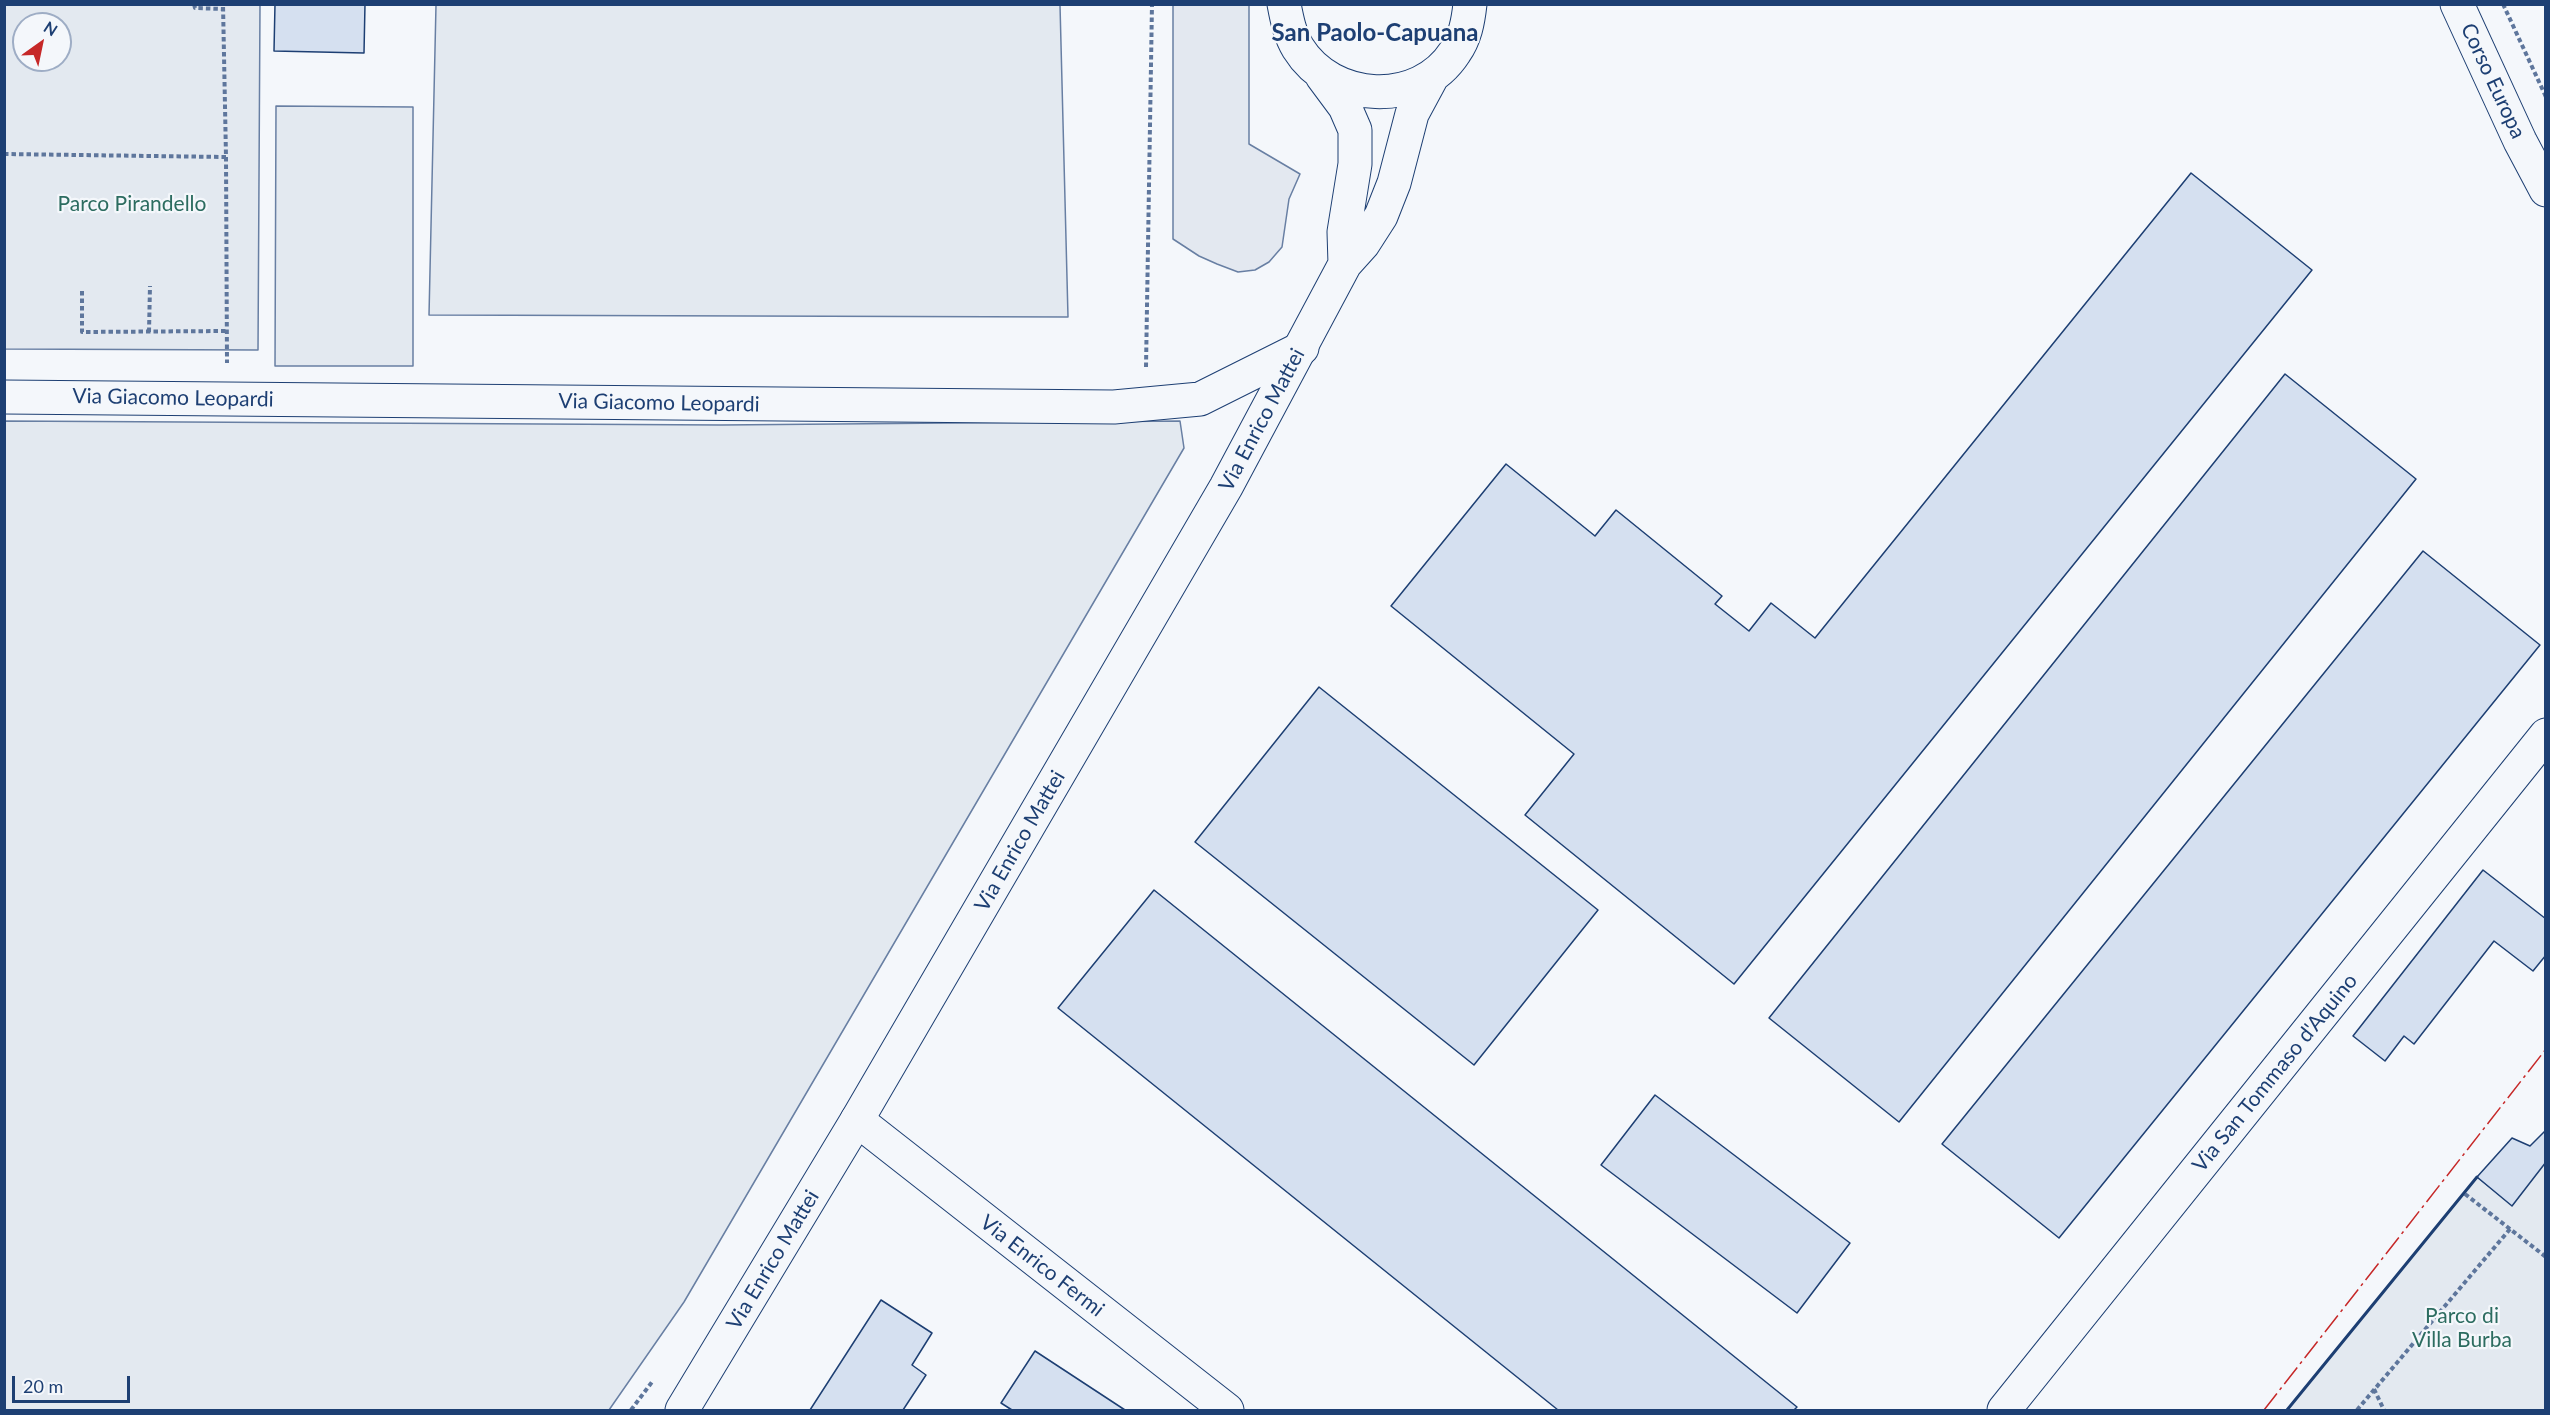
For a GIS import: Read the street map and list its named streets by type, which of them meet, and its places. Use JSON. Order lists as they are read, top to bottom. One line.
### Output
{"streets":{"street":["Corso Europa","Via Giacomo Leopardi","Via Enrico Mattei","Via San Tommaso d'Aquino","Via Enrico Fermi"]},"crossings":[["Via Giacomo Leopardi","Via Enrico Mattei"],["Via Enrico Mattei","Via Enrico Fermi"]],"districts":["San Paolo-Capuana"],"parks":["Parco Pirandello","Parco di Villa Burba"],"scale_bar":"20 m","north":"top right"}
